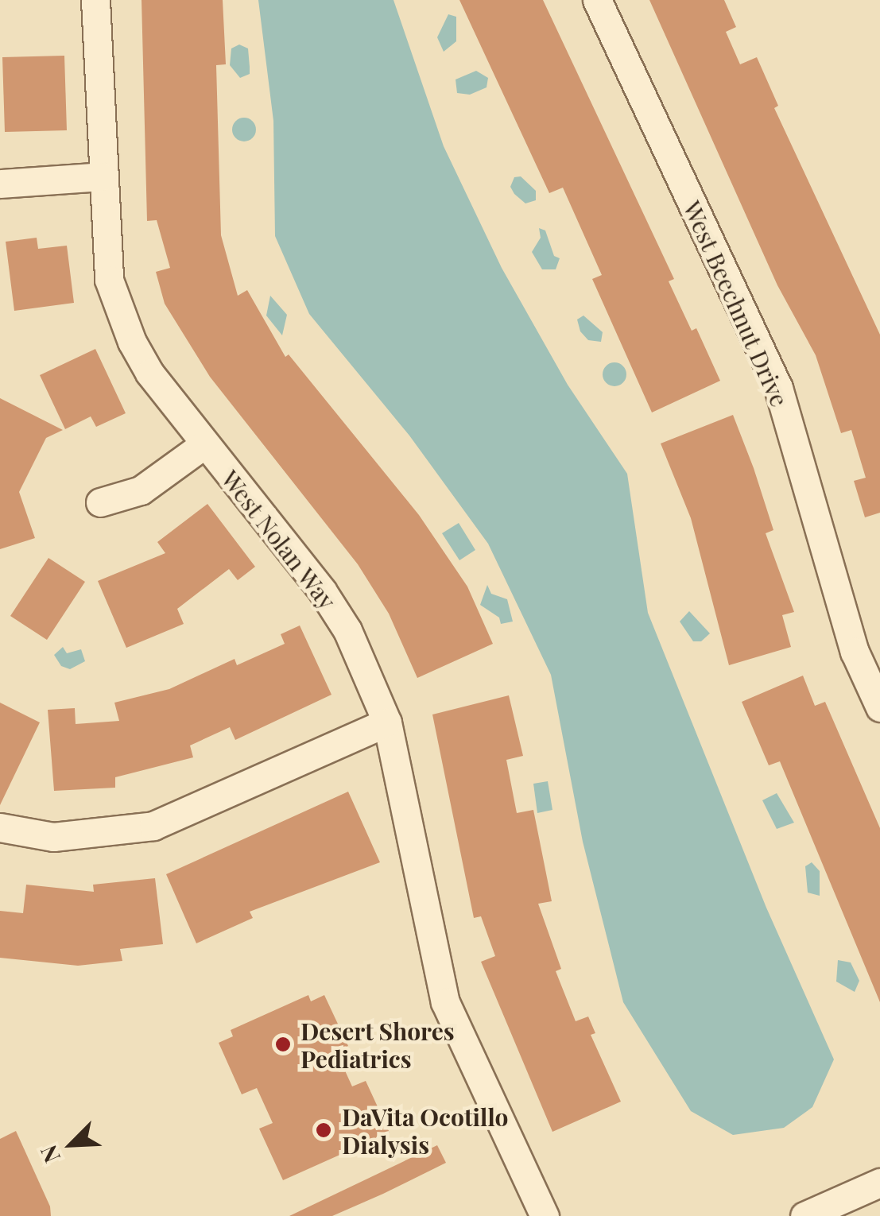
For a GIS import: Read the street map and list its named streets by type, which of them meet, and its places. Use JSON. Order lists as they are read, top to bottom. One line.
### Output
{"streets":{"street":["West Beechnut Drive","West Nolan Way"]},"places":["Desert Shores Pediatrics","DaVita Ocotillo Dialysis"],"north":"bottom left"}
